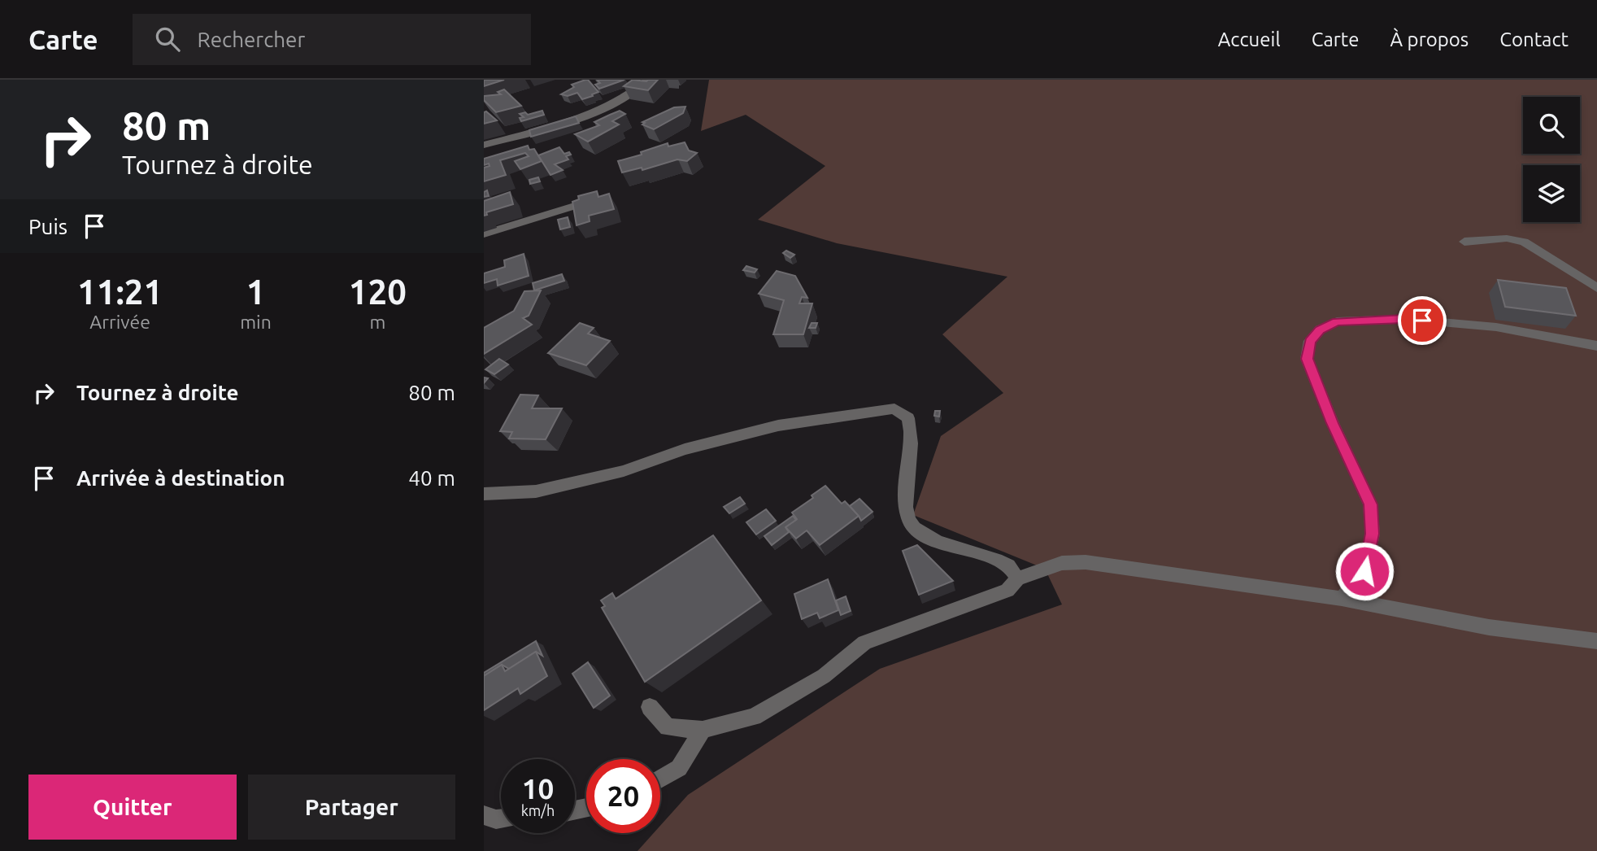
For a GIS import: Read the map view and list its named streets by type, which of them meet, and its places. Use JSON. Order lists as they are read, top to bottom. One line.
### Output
{"page":{"header":"Carte","search":"Rechercher","nav":["Accueil","Carte","À propos","Contact"],"turn":["80 m","Tournez à droite"],"then":"Puis","eta":["11:21","Arrivée","1","min","120","m"],"list":[{"name":"Tournez à droite","value":"80 m"},{"name":"Arrivée à destination","value":"40 m"}],"speed":"10 km/h","limit":"20","buttons":["Quitter","Partager"]}}
